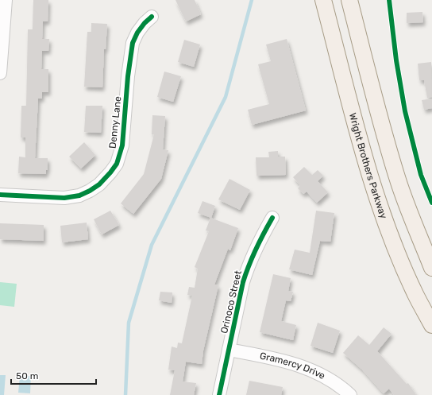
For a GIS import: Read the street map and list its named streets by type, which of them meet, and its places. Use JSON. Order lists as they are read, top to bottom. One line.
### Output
{"streets":{"main road":["Wright Brothers Parkway"],"street":["Denny Lane","Orinoco Street","Gramercy Drive"]},"crossings":[["Orinoco Street","Gramercy Drive"]],"scale_bar":"50 m"}
